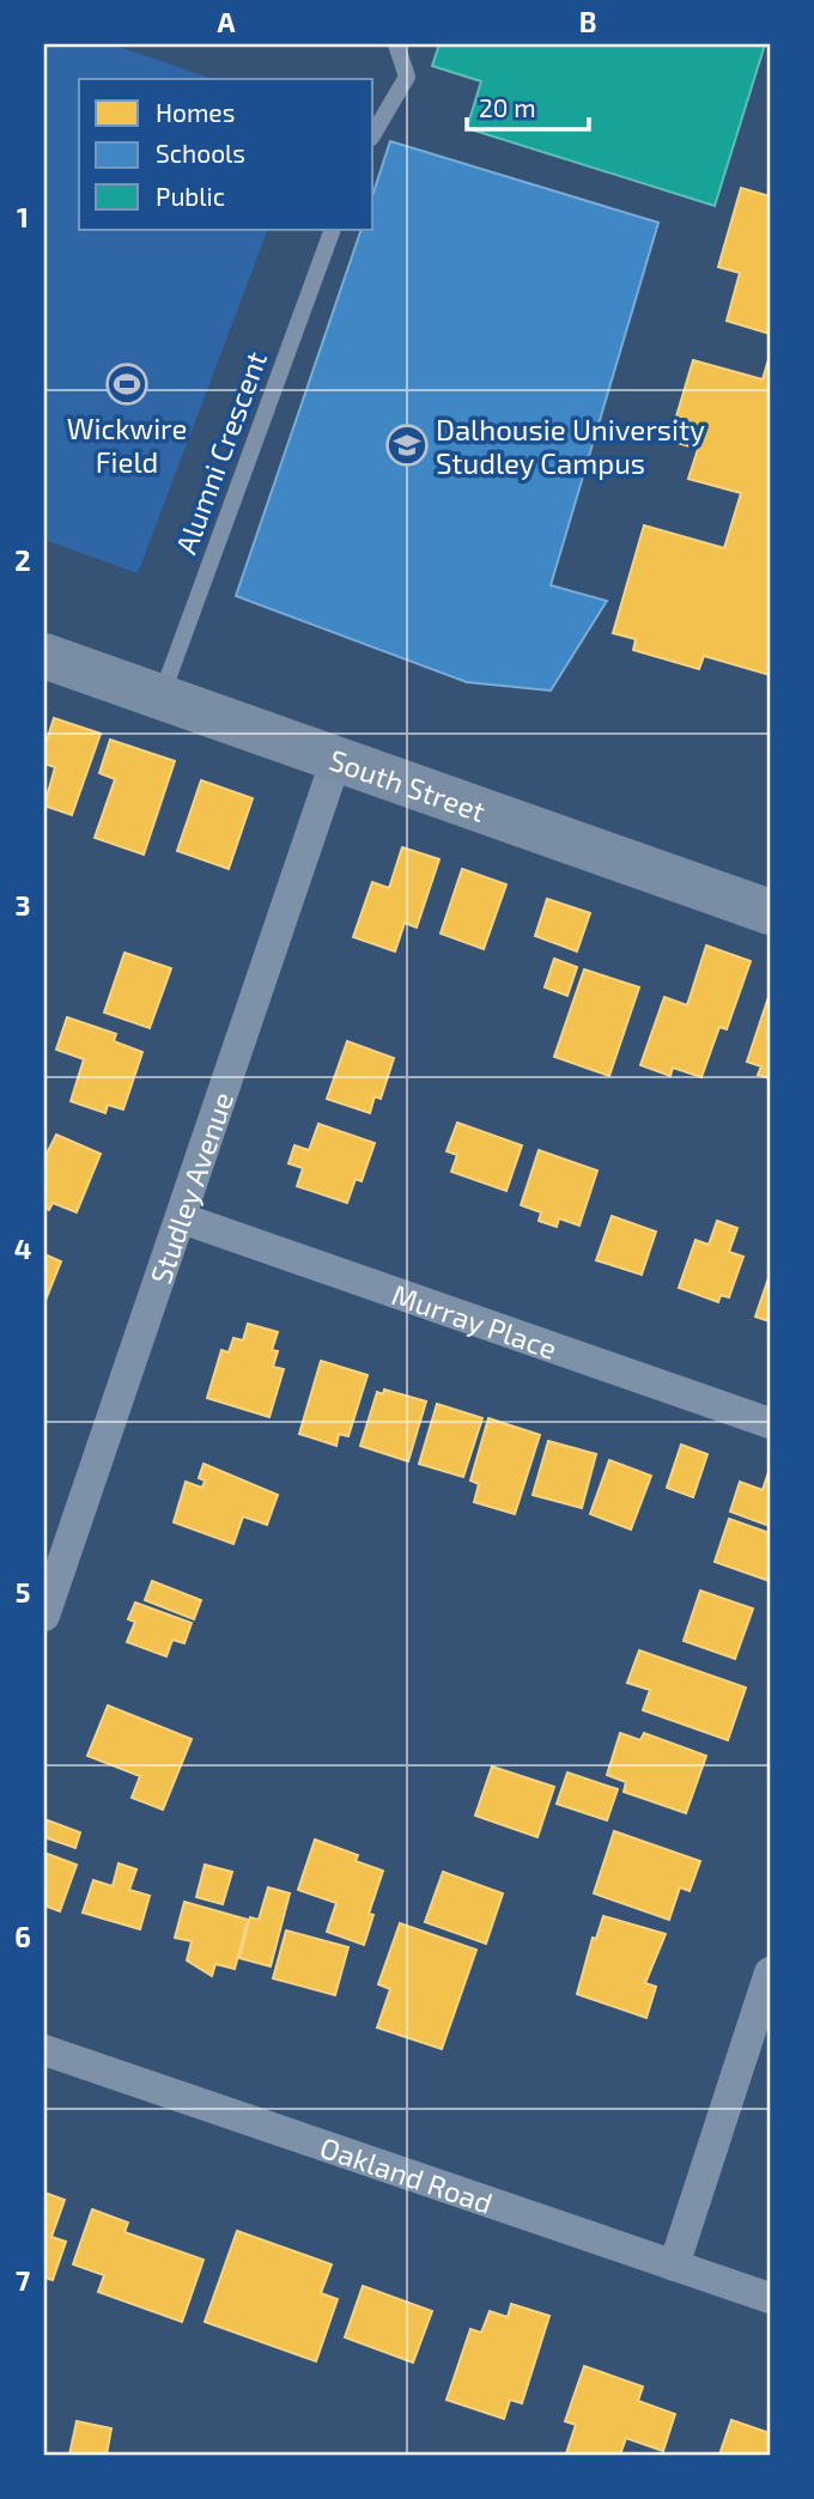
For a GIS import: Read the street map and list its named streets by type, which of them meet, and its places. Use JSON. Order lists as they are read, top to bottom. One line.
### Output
{"streets":{"main road":["South Street"],"street":["Studley Avenue","Murray Place","Oakland Road"],"lane":["Alumni Crescent"]},"crossings":[["Alumni Crescent","South Street"],["South Street","Studley Avenue"],["Studley Avenue","Murray Place"]],"places":{"sports":["Wickwire Field"],"school or university":["Dalhousie University Studley Campus"]},"legend":["Homes","Schools","Public"],"scale_bar":"20 m","grid":{"columns":["A","B"],"rows":["1","2","3","4","5","6","7"]}}
